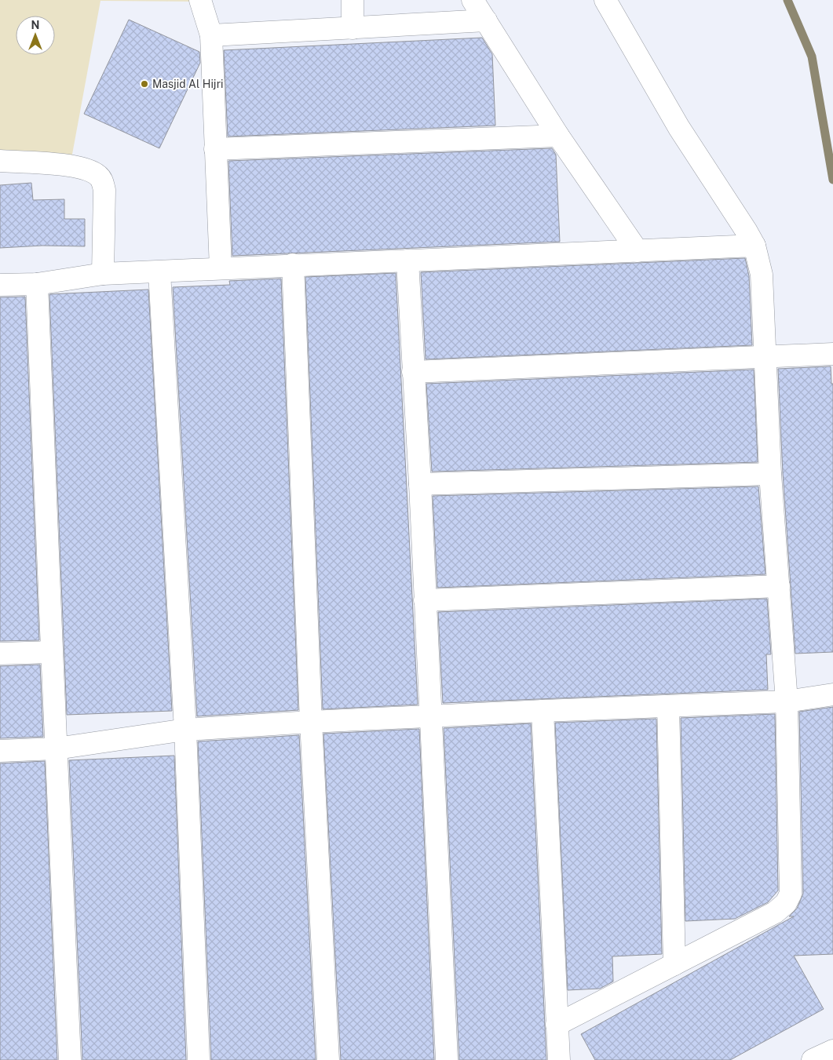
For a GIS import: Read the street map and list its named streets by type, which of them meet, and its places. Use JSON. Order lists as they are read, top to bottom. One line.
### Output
{"places":["Masjid Al Hijri"],"north":"top"}
